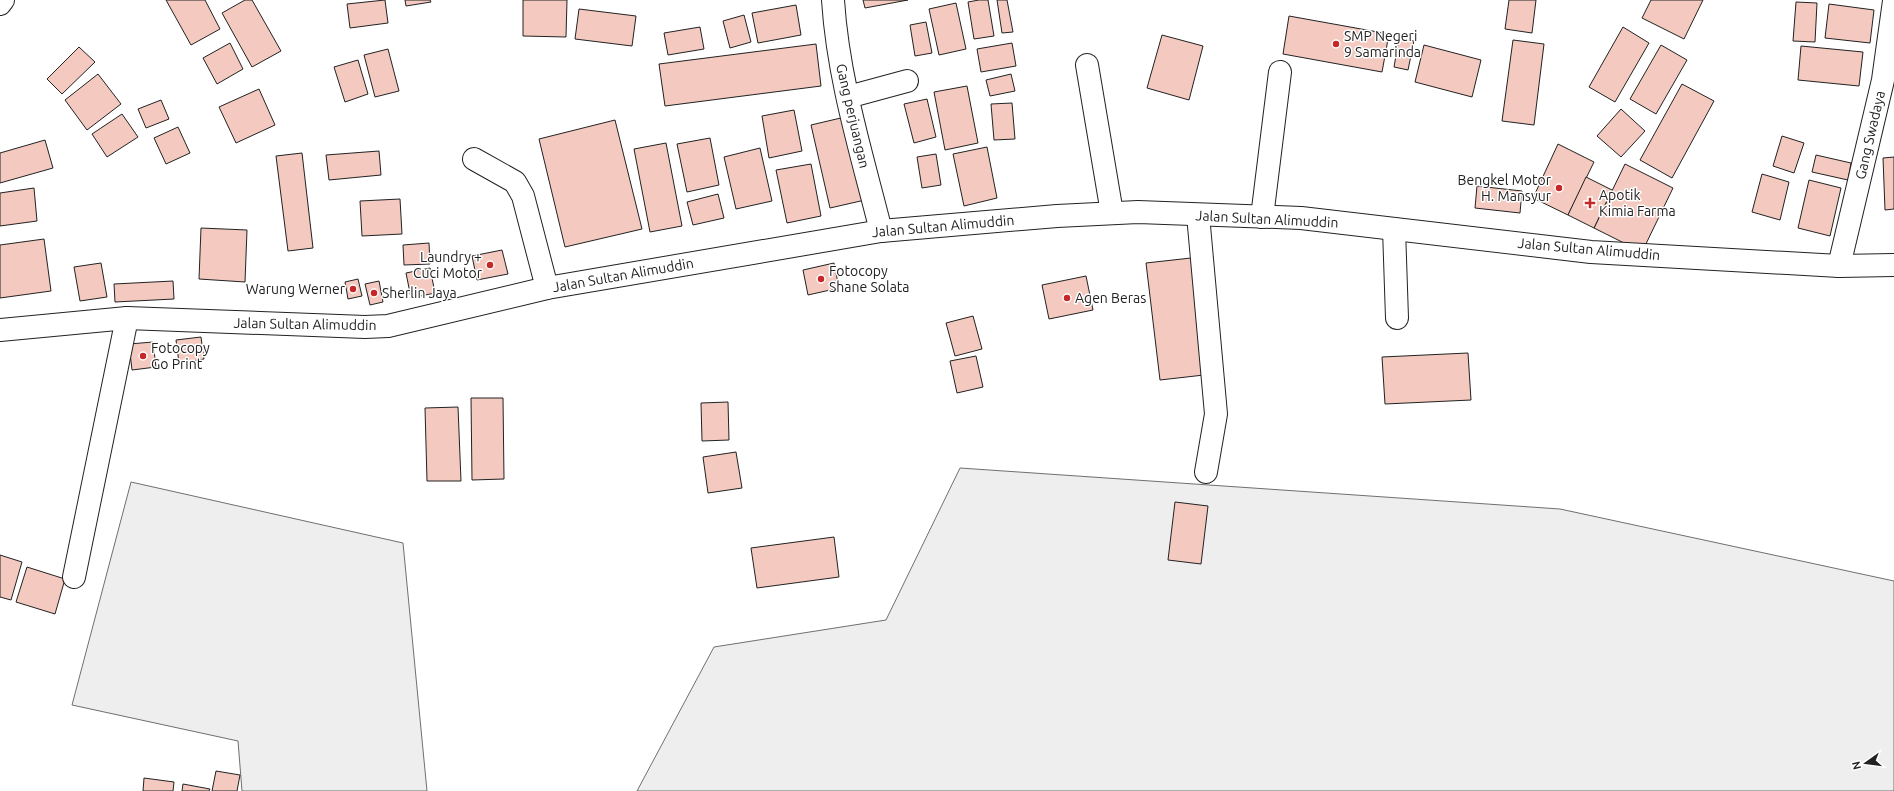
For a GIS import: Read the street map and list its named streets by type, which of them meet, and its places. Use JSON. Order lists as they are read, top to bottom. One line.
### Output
{"streets":{"main road":["Gang perjuangan","Gang Swadaya","Jalan Sultan Alimuddin"]},"crossings":[["Gang perjuangan","Jalan Sultan Alimuddin"],["Gang Swadaya","Jalan Sultan Alimuddin"]],"places":{"other":["SMP Negeri 9 Samarinda","Bengkel Motor H. Mansyur","Laundry + Cuci Motor","Fotocopy Shane Solata","Warung Werner","Sherlin Jaya","Agen Beras","Fotocopy Go Print"],"health":["Apotik Kimia Farma"]},"north":"left"}
